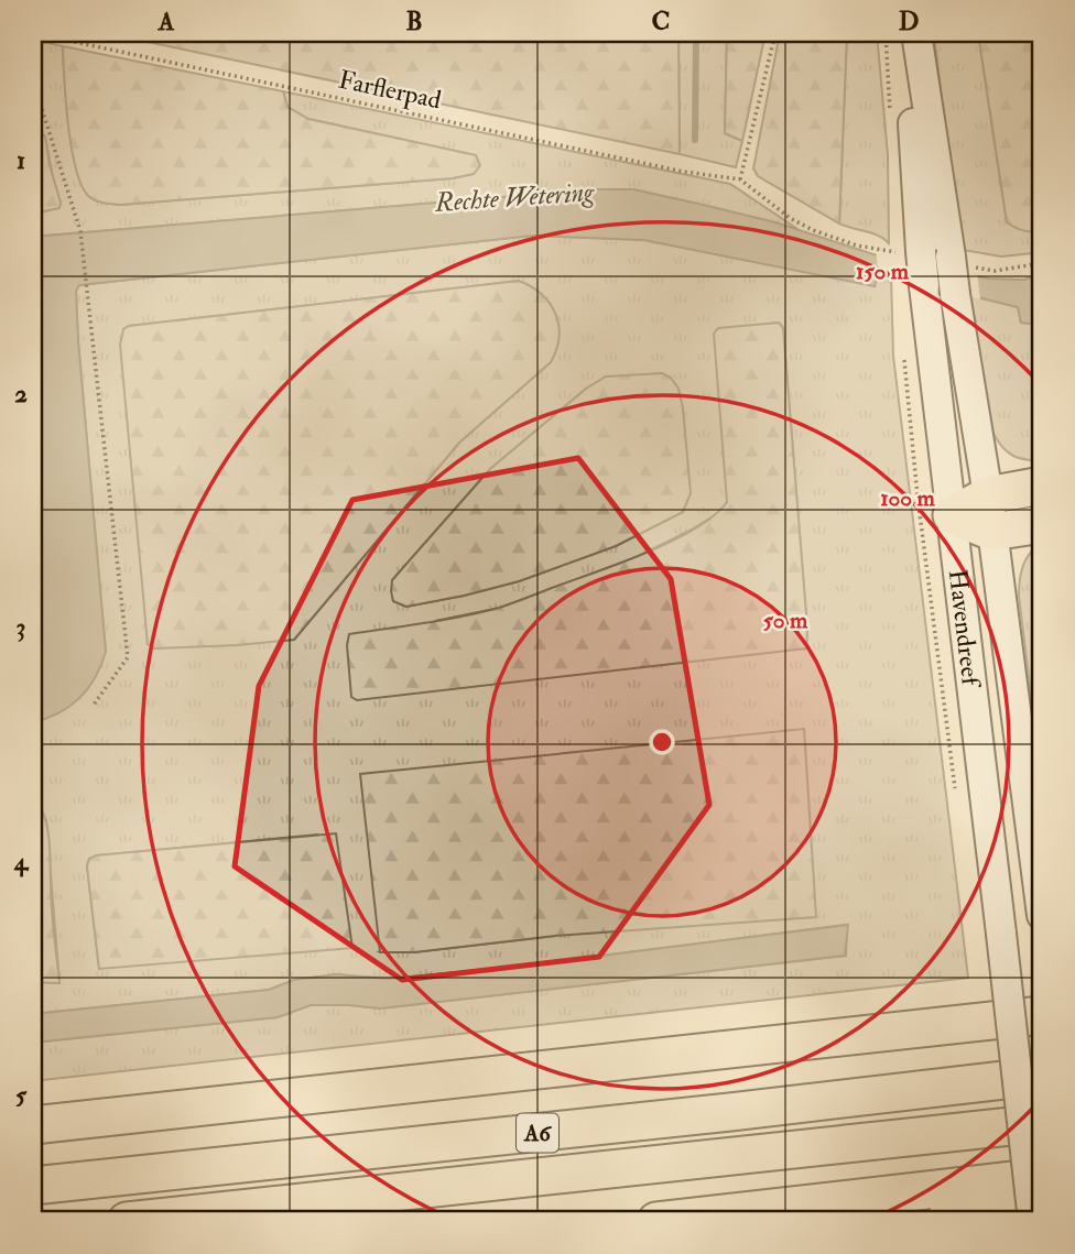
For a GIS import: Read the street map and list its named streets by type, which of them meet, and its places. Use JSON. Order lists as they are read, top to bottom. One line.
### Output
{"streets":{"highway":["A6"],"main road":["Havendreef"],"path":["Farflerpad"]},"water":["Rechte Wetering"],"grid":{"columns":["A","B","C","D"],"rows":["1","2","3","4","5"]},"rings":["150 m","100 m","50 m"]}
